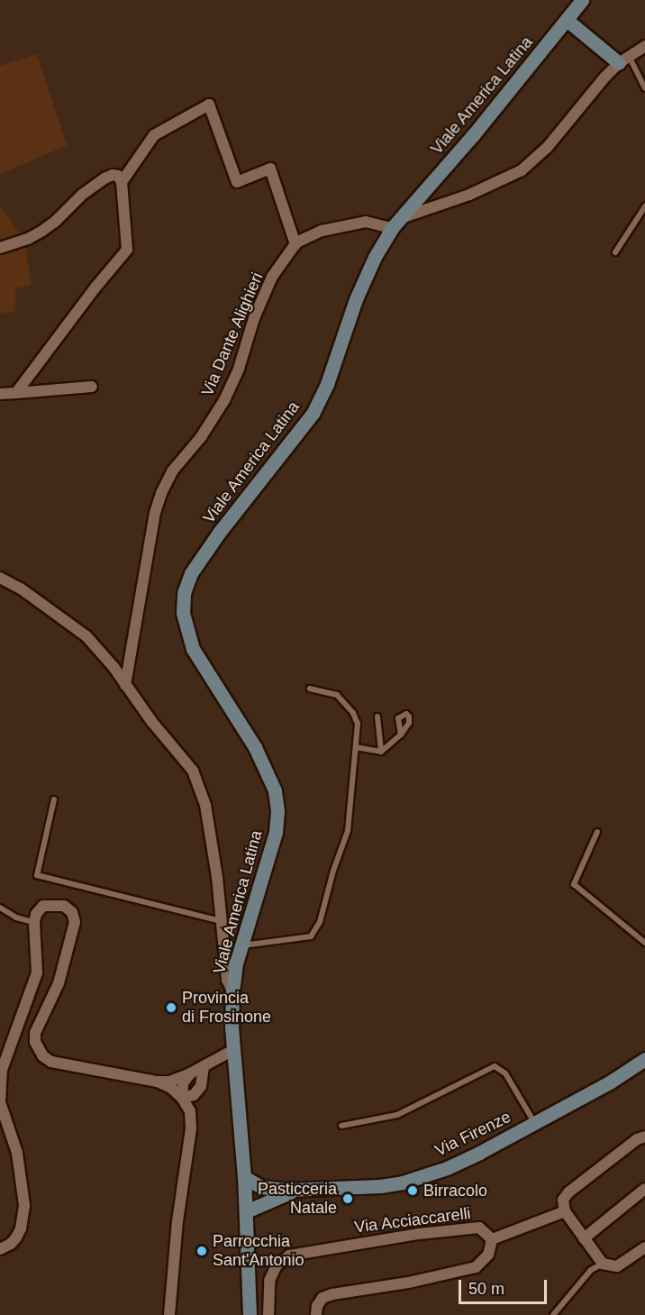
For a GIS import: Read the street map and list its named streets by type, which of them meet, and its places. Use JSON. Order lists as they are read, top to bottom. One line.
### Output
{"streets":{"main road":["Viale America Latina","Via Firenze"],"street":["Via Dante Alighieri","Via Acciaccarelli"]},"crossings":[["Viale America Latina","Via Dante Alighieri"],["Viale America Latina","Via Firenze"]],"places":["Provincia di Frosinone","Birracolo","Pasticceria Natale","Parrocchia Sant'Antonio"],"scale_bar":"50 m"}
